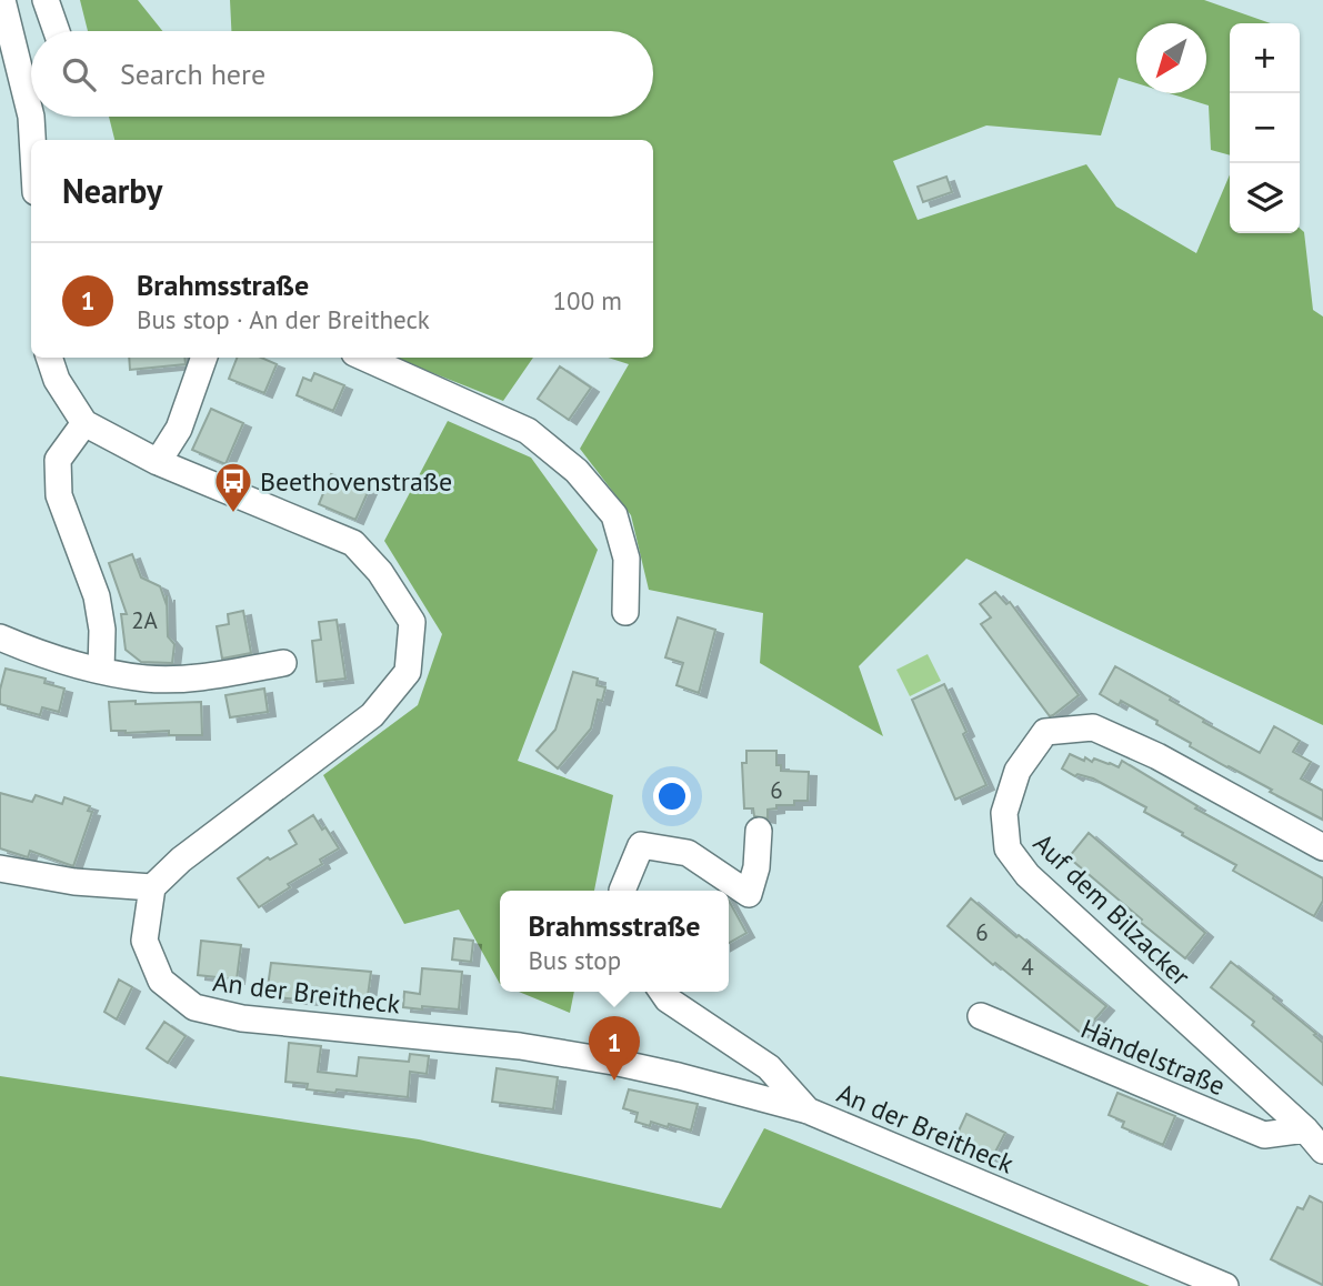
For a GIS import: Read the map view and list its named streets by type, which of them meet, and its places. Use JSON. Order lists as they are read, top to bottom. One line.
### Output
{"streets":{"street":["Auf dem Bilzacker","An der Breitheck","Händelstraße"]},"crossings":[["Auf dem Bilzacker","Händelstraße"]],"places":{"bus stop":["Beethovenstraße"]},"house_numbers":["2A","6","6","4"],"north":"bottom left","page":{"map_buttons":["+","−"],"search":"Search here","heading":"Nearby","list":[{"mark":"1","name":"Brahmsstraße","note":"Bus stop · An der Breitheck","value":"100 m"}],"popup":["Brahmsstraße","Bus stop"],"pins":"1"}}
